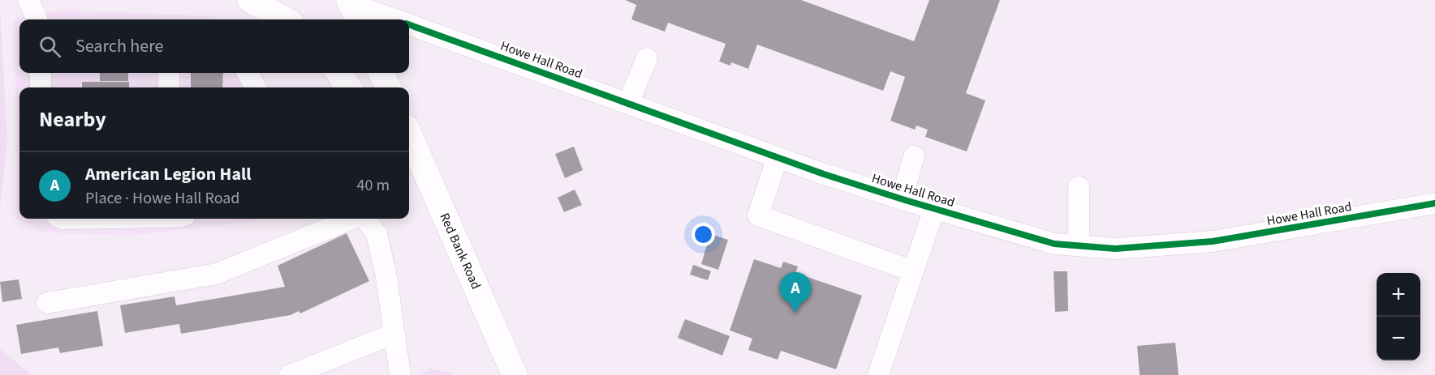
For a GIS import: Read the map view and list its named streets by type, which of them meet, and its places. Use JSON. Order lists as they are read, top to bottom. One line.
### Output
{"streets":{"main road":["Red Bank Road"],"street":["Howe Hall Road"]},"page":{"search":"Search here","heading":"Nearby","list":[{"mark":"A","name":"American Legion Hall","note":"Place · Howe Hall Road","value":"40 m"}],"pins":"A","map_buttons":["+","−"]}}
